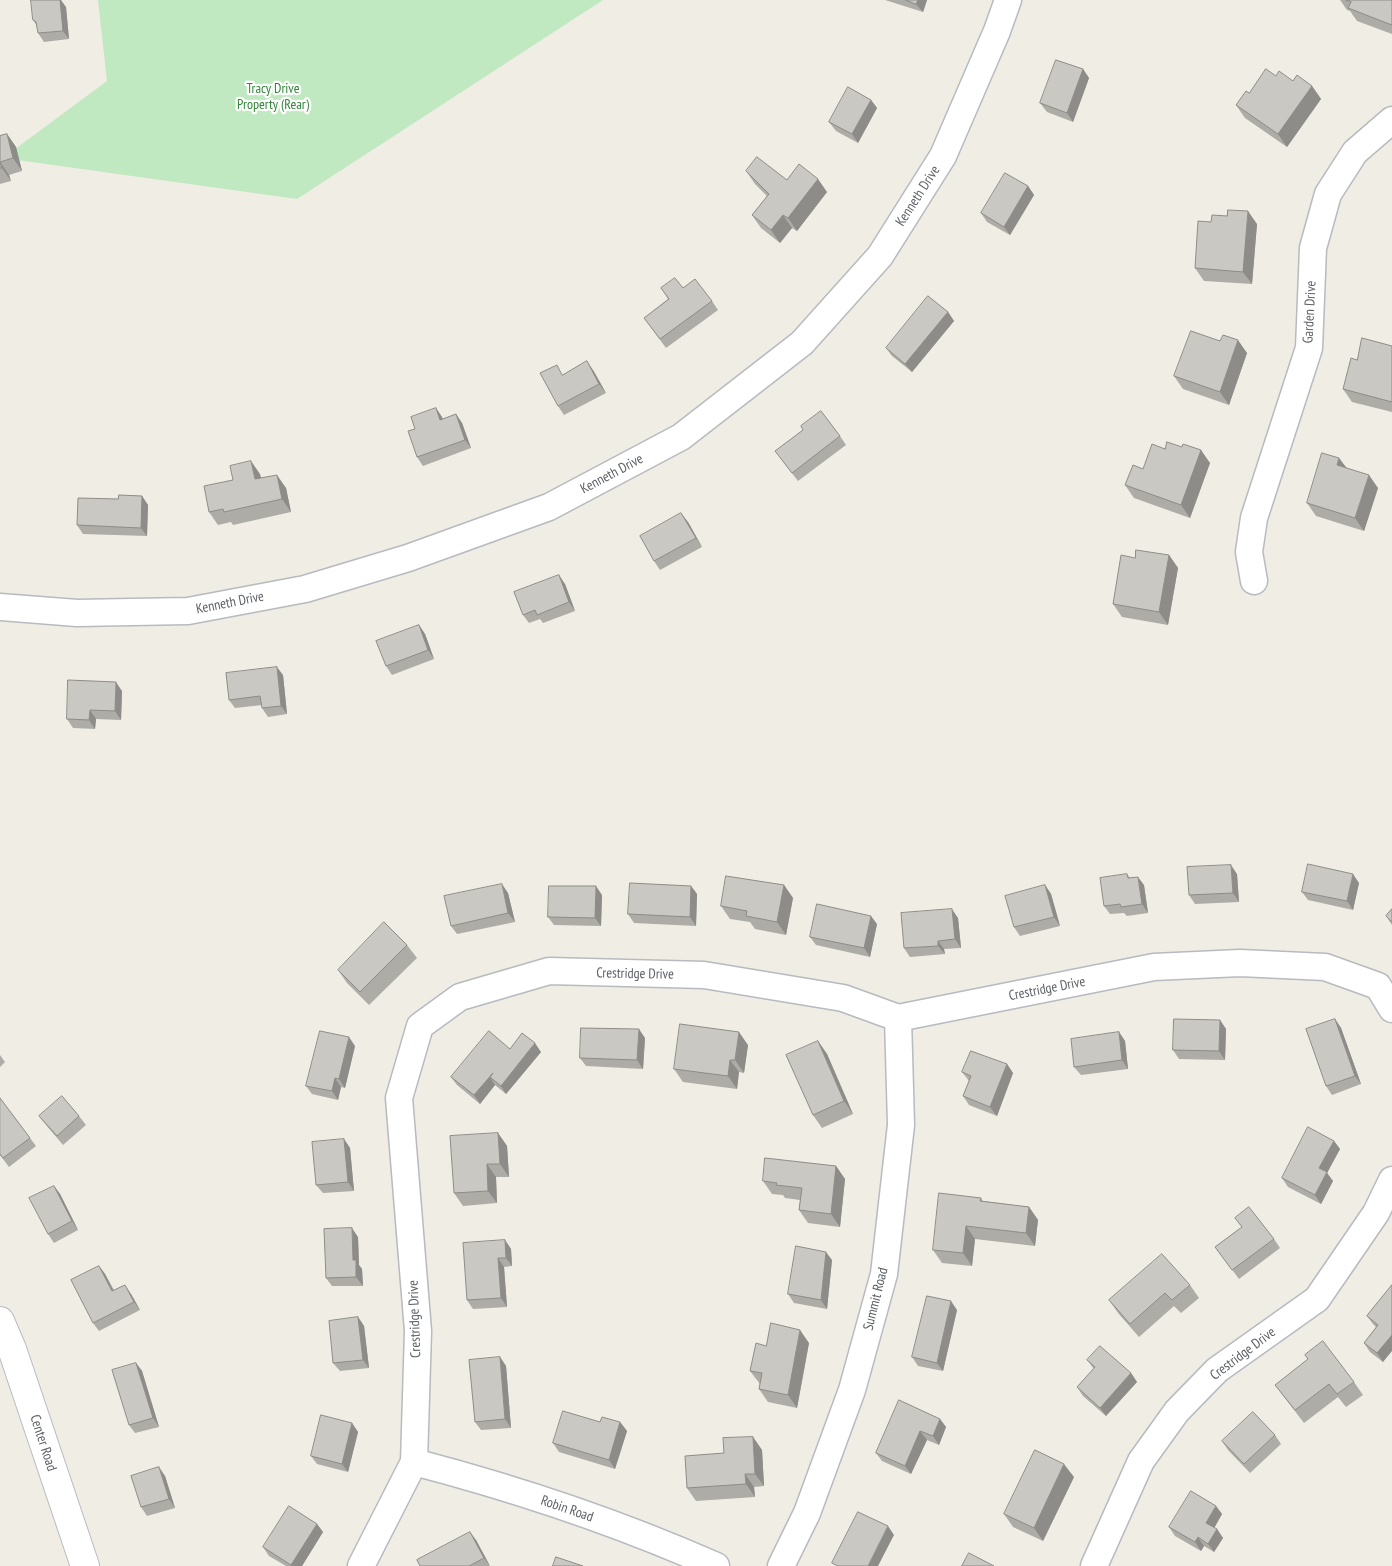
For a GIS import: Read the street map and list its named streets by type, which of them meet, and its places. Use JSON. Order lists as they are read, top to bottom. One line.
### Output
{"streets":{"street":["Kenneth Drive","Garden Drive","Crestridge Drive","Summit Road","Center Road","Robin Road"]},"crossings":[["Crestridge Drive","Summit Road"],["Crestridge Drive","Robin Road"]],"parks":["Tracy Drive Property (Rear)"]}
